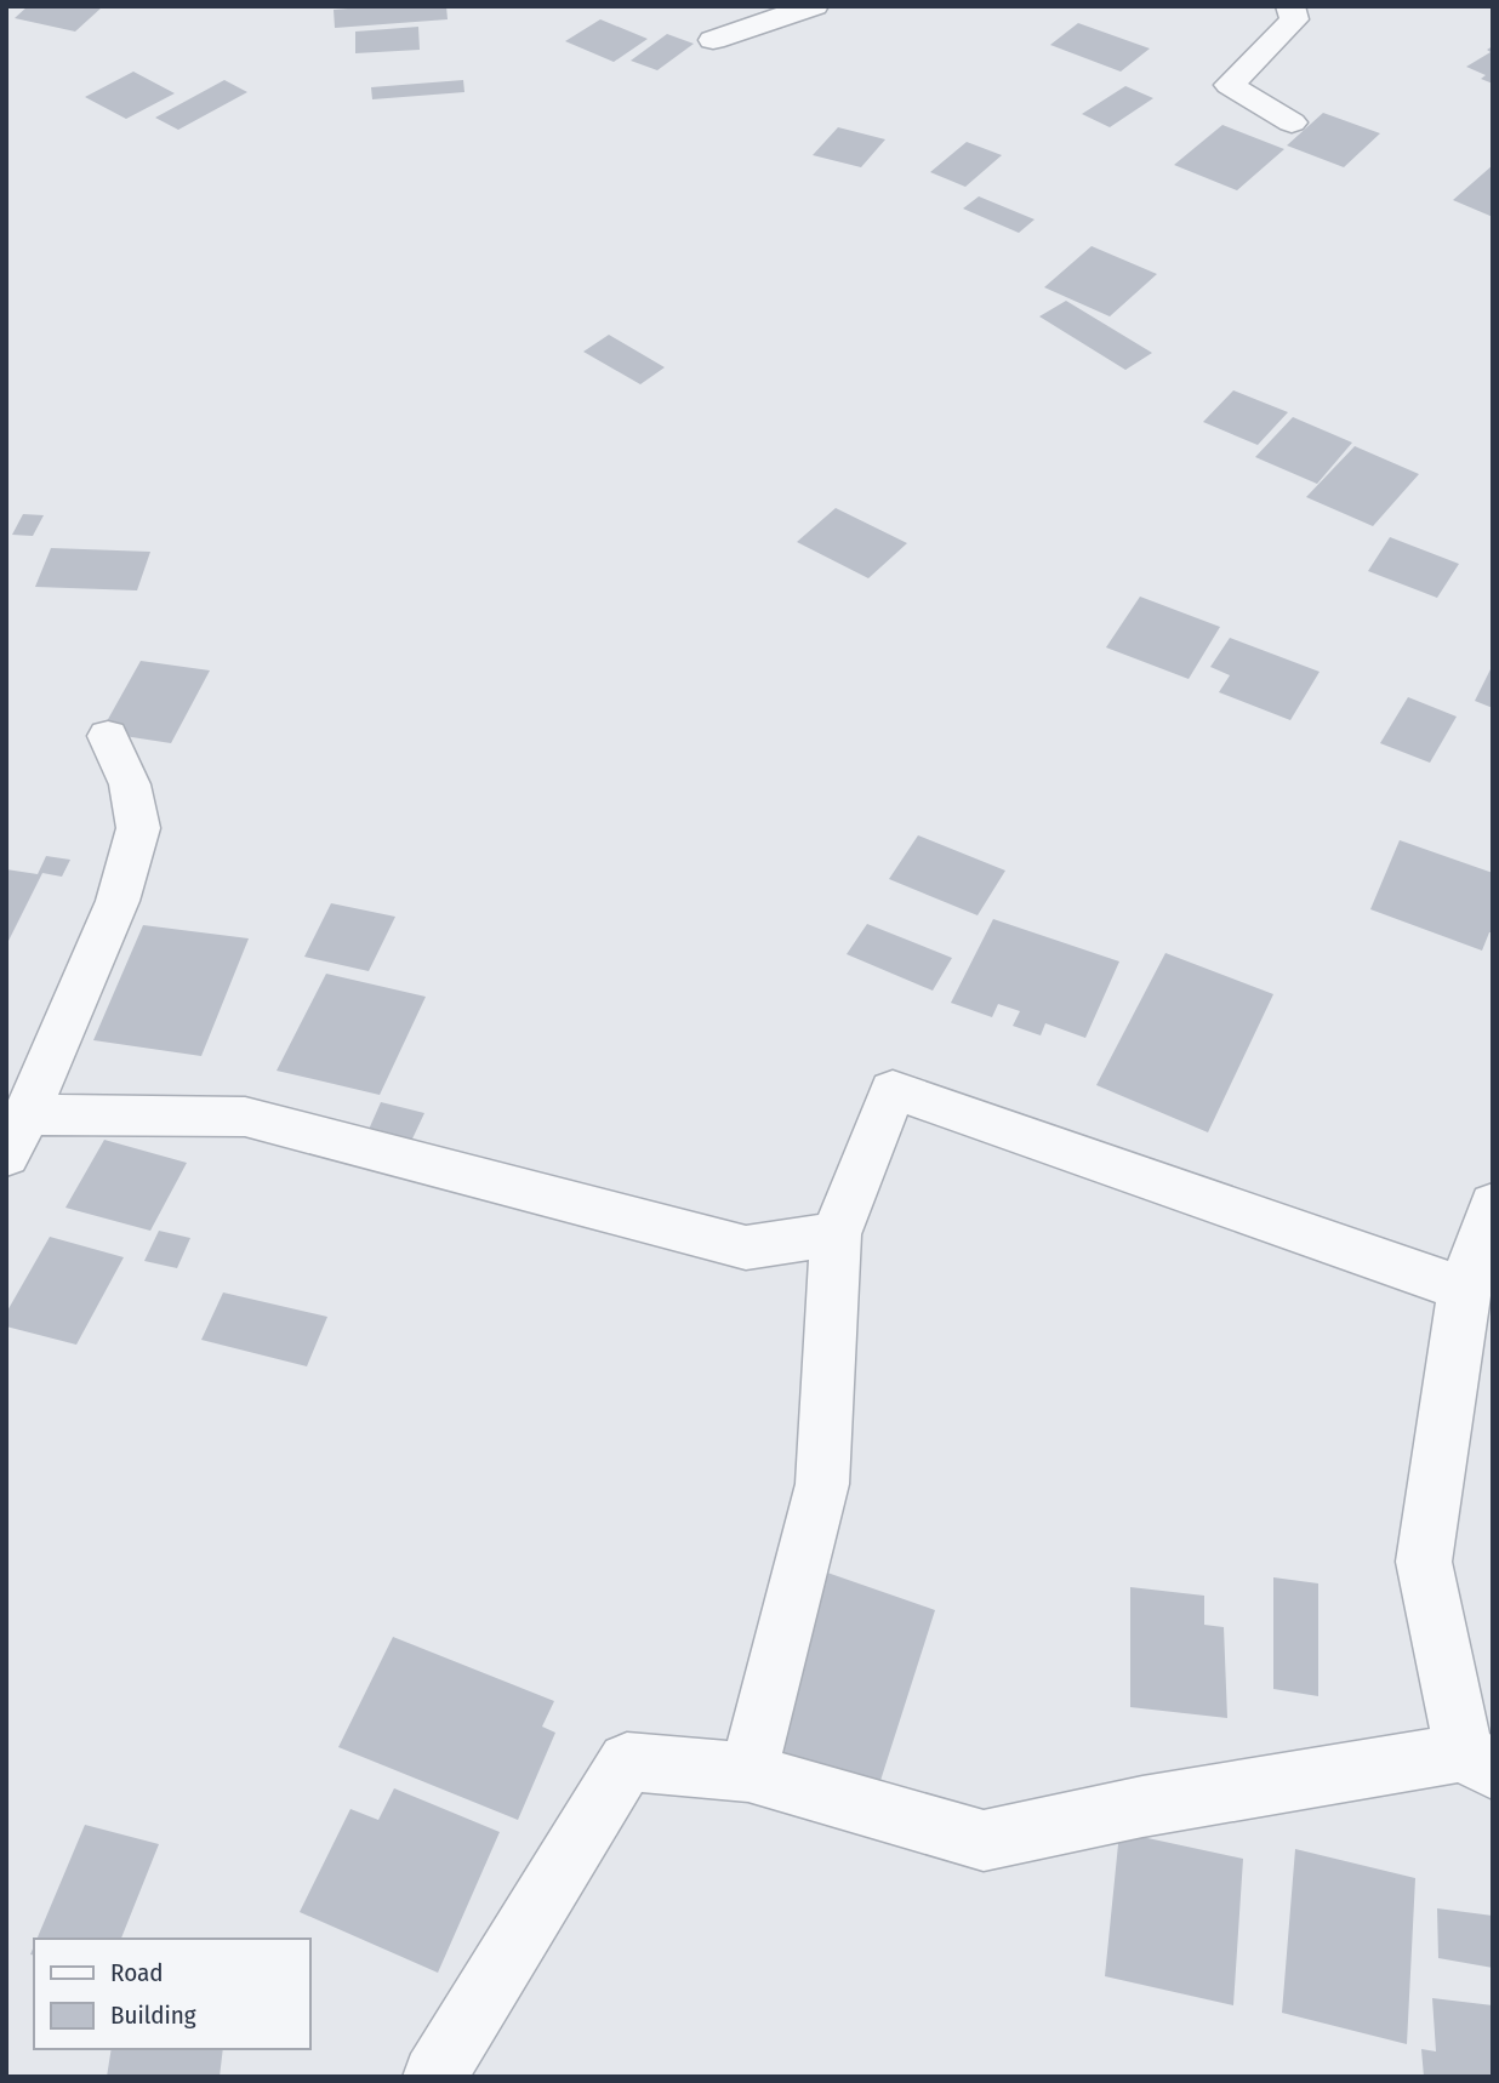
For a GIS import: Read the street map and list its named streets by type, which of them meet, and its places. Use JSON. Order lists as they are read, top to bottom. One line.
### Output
{"legend":["Road","Building"]}
